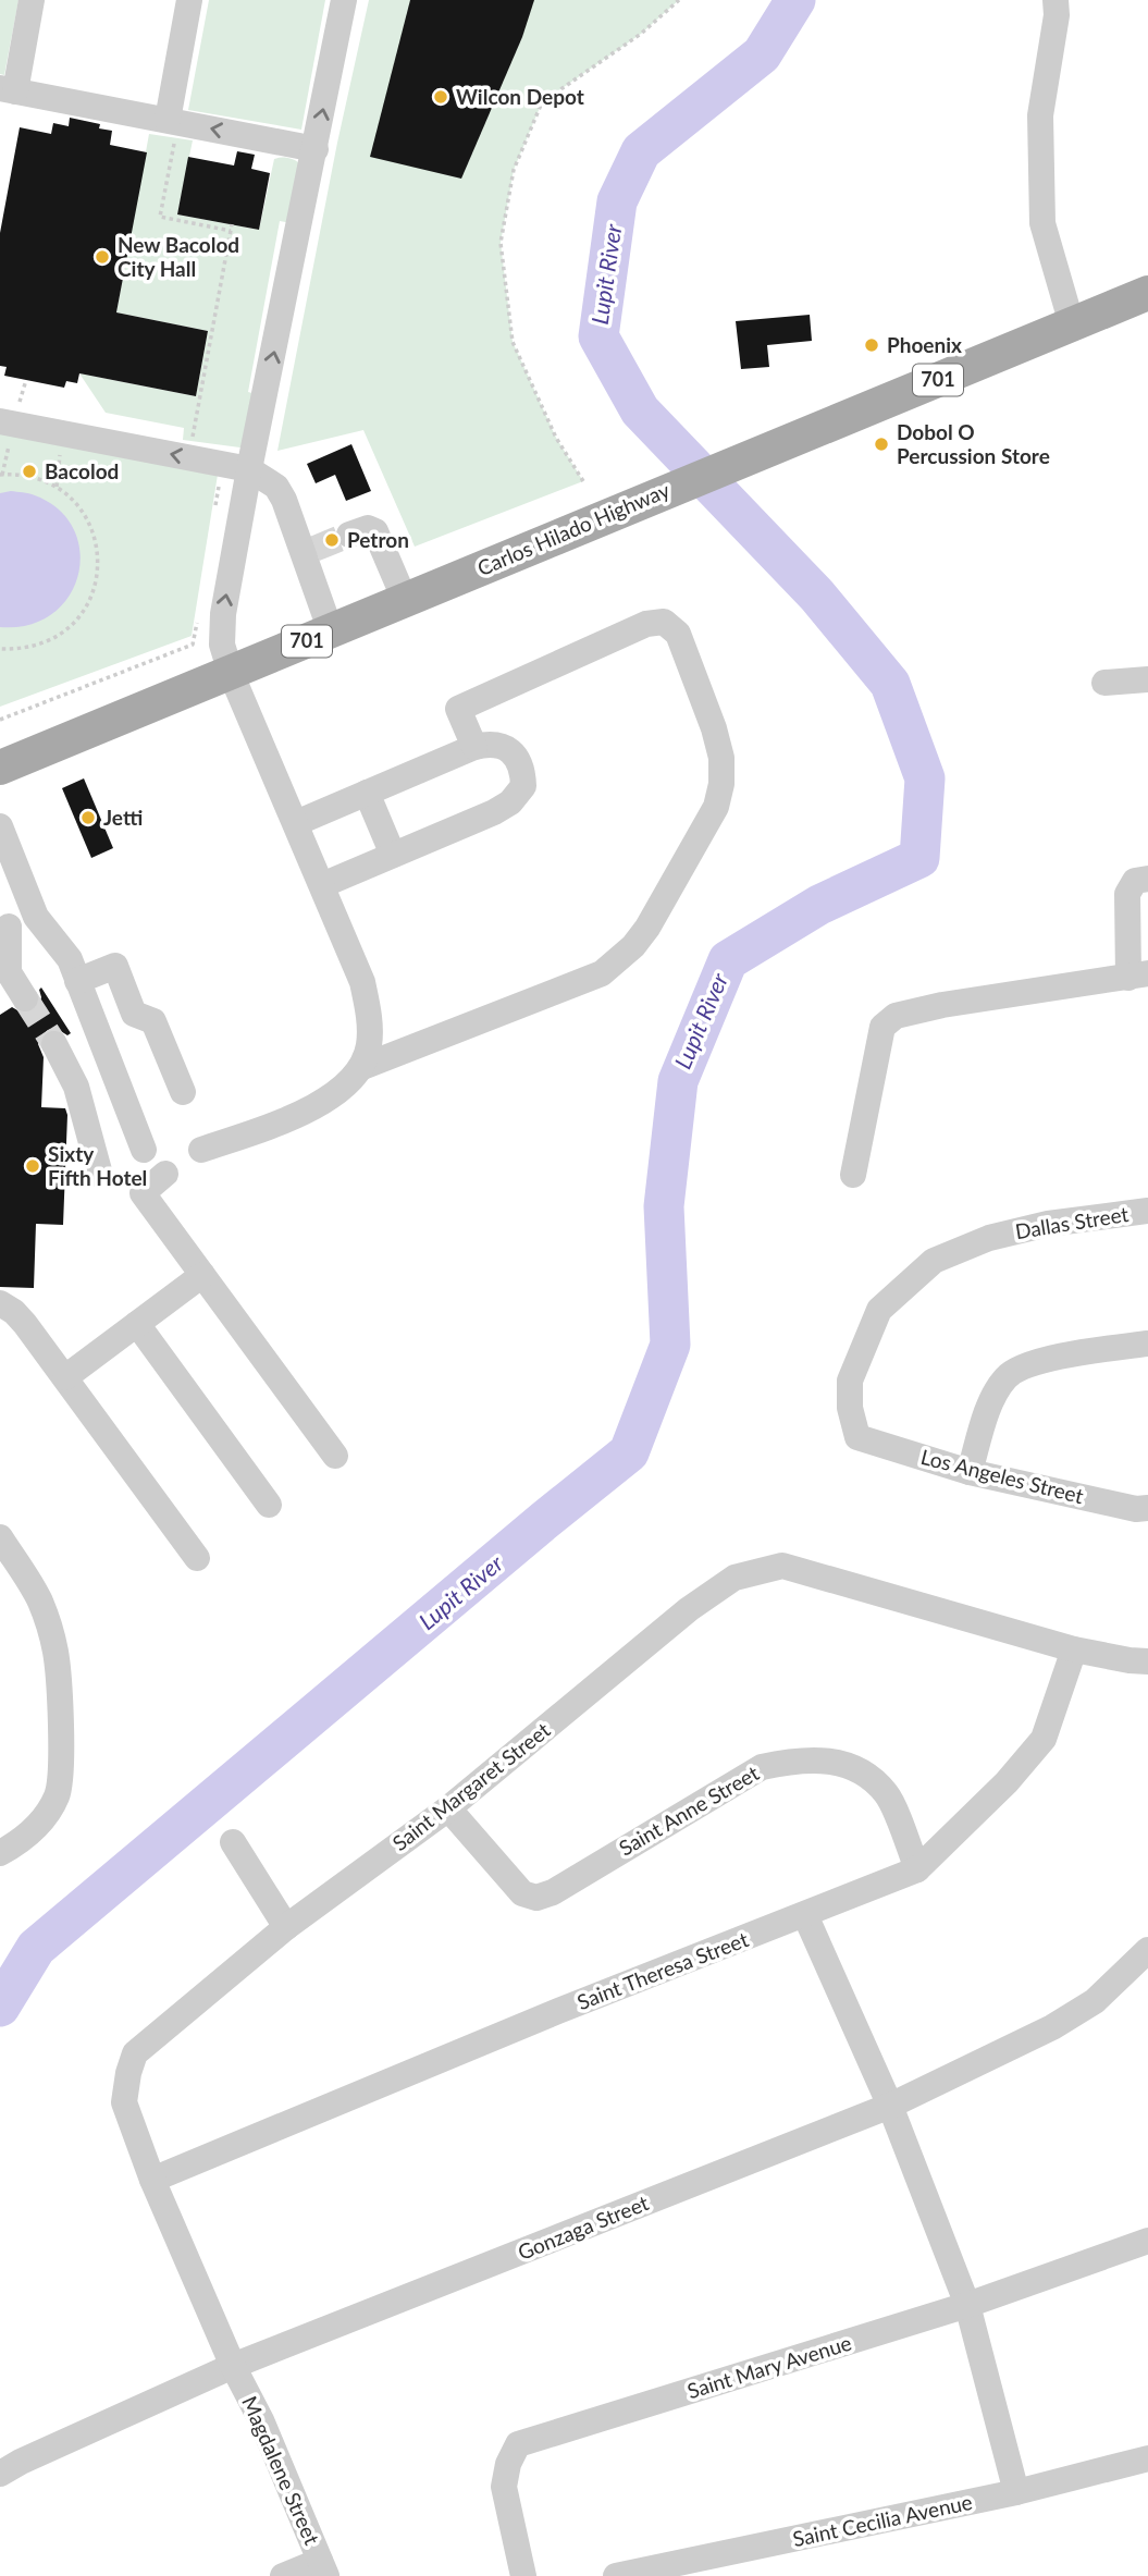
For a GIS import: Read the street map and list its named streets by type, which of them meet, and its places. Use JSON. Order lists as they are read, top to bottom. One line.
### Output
{"streets":{"main road":["701","Carlos Hilado Highway"],"street":["Dallas Street","Los Angeles Street","Saint Margaret Street","Saint Anne Street","Saint Theresa Street","Gonzaga Street","Saint Mary Avenue","Magdalene Street","Saint Cecilia Avenue"]},"crossings":[["Dallas Street","Los Angeles Street"],["Saint Margaret Street","Saint Anne Street"],["Saint Margaret Street","Saint Theresa Street"],["Saint Margaret Street","Gonzaga Street"],["Saint Margaret Street","Magdalene Street"],["Saint Anne Street","Saint Theresa Street"],["Gonzaga Street","Magdalene Street"]],"water":["Lupit River"],"places":["Wilcon Depot","New Bacolod City Hall","Phoenix","Dobol O Percussion Store","Bacolod","Petron","Jetti","Sixty Fifth Hotel"]}
